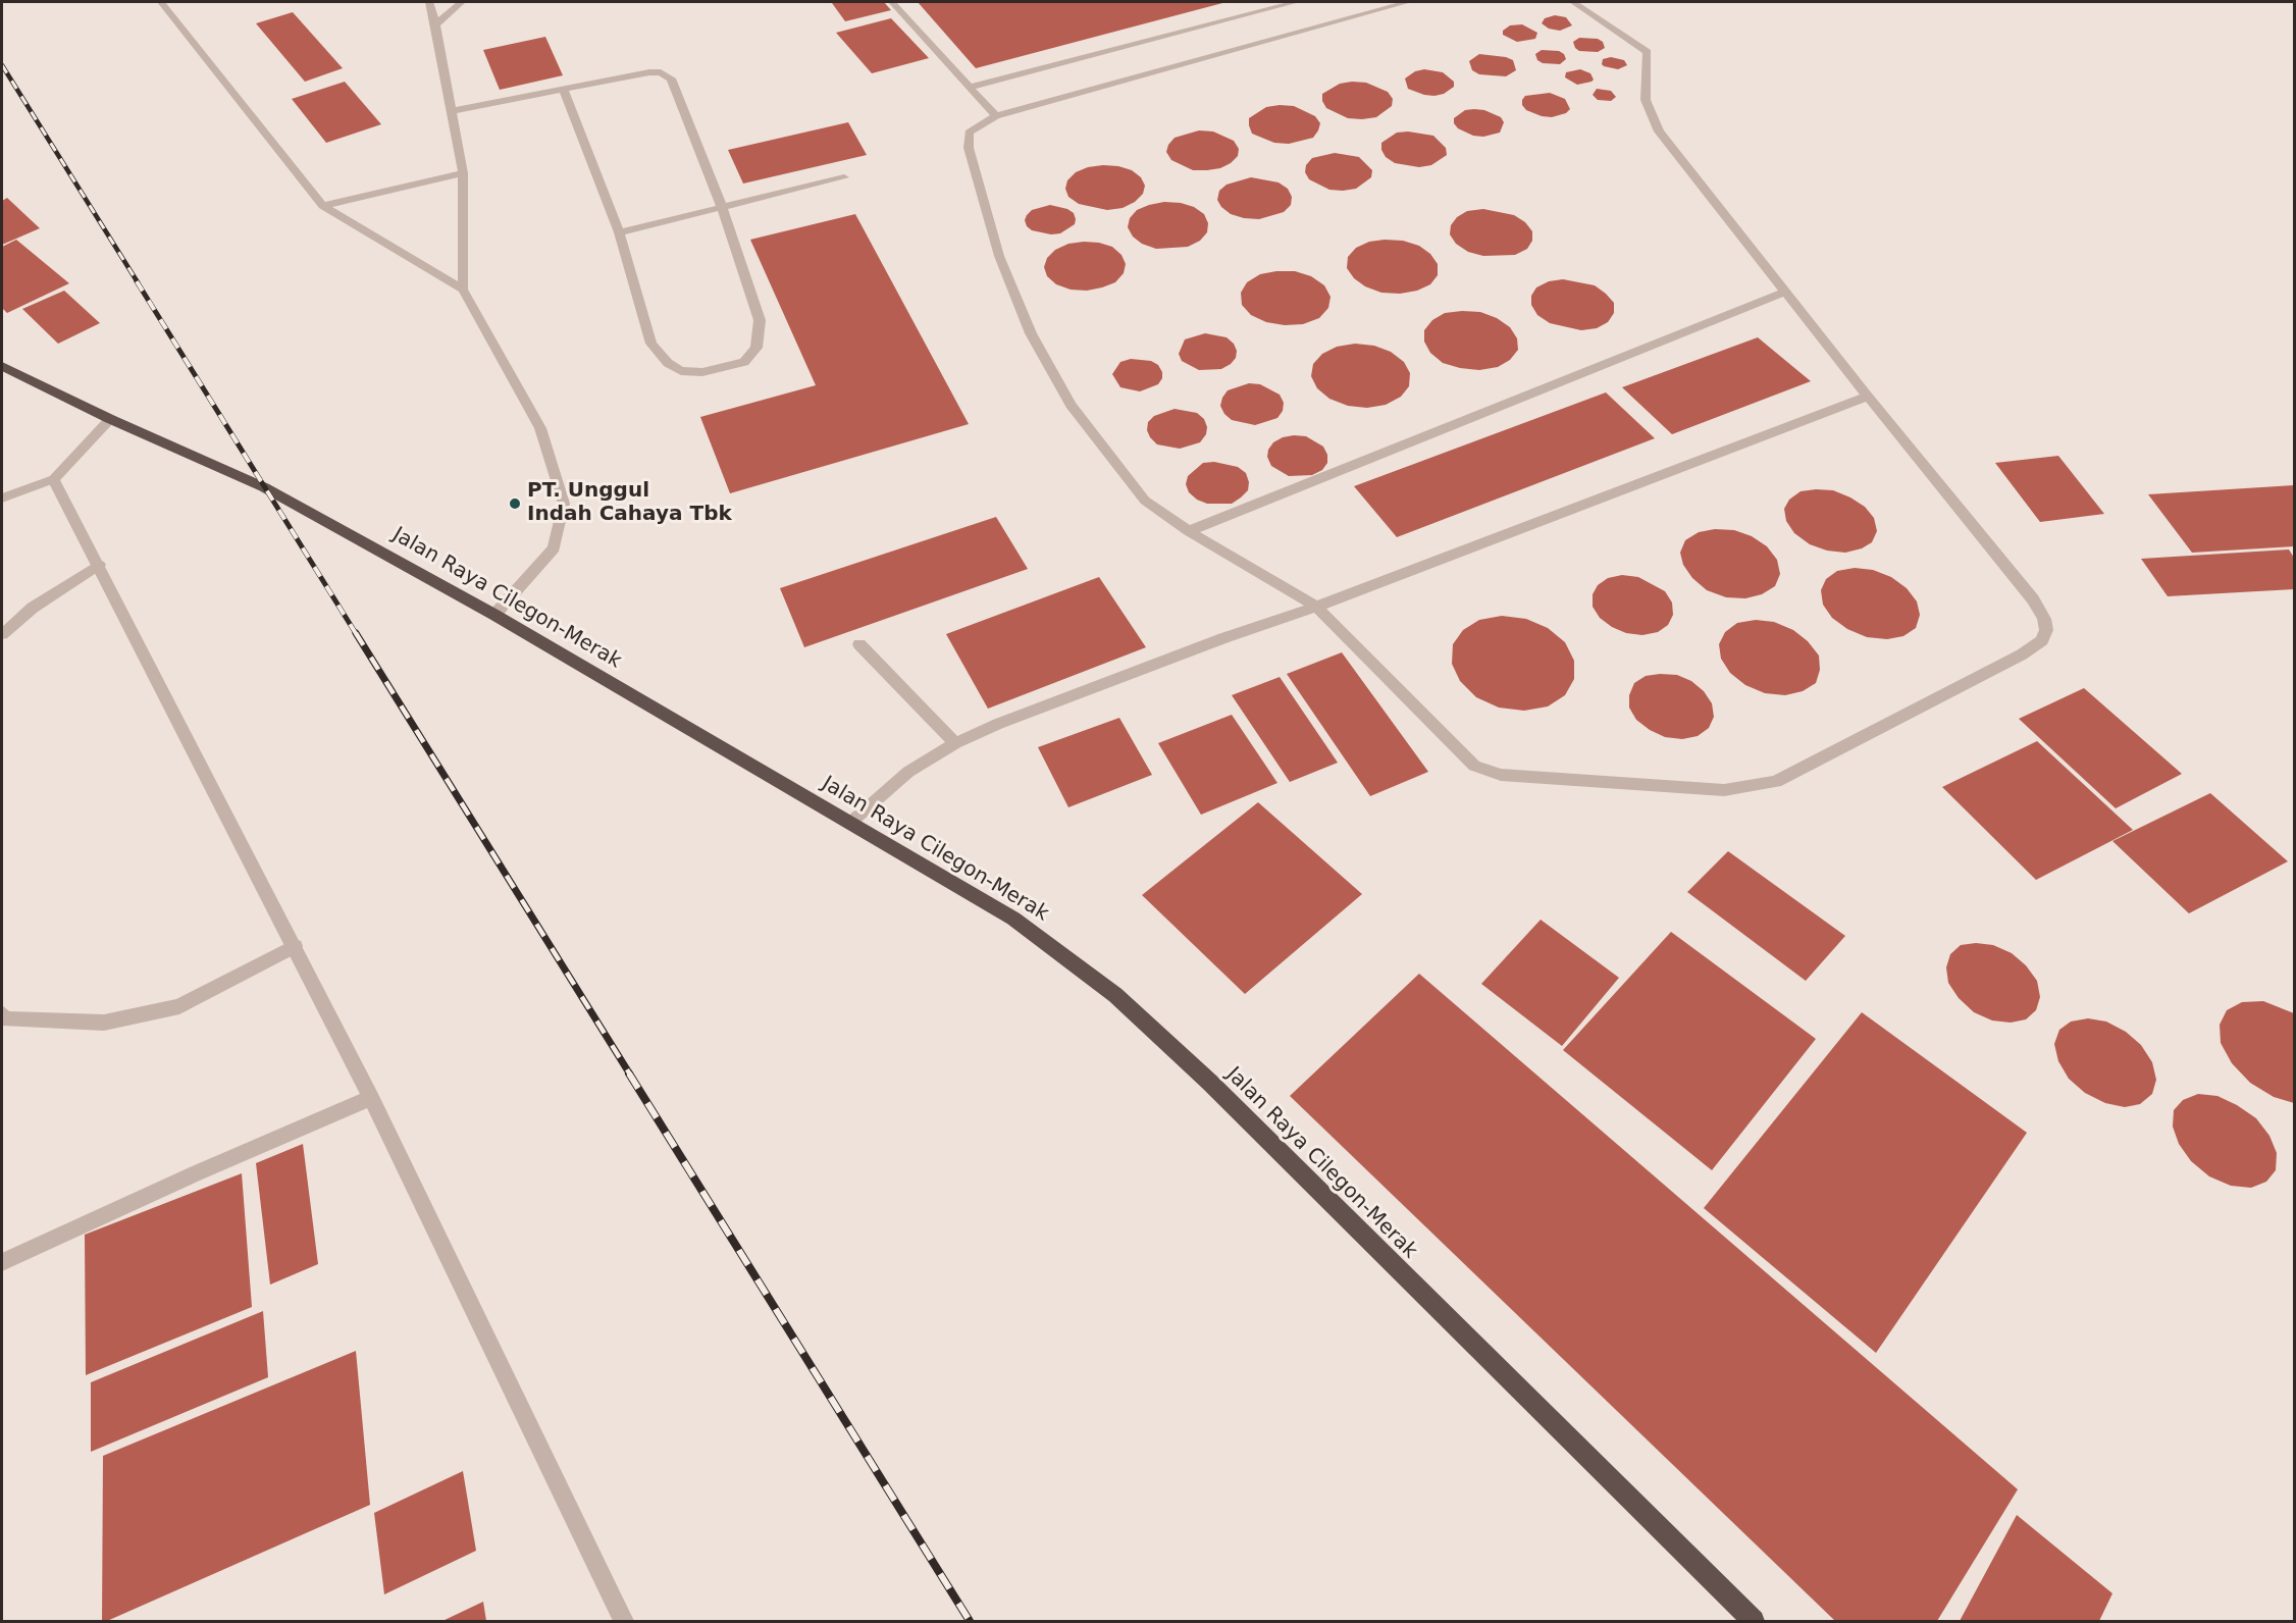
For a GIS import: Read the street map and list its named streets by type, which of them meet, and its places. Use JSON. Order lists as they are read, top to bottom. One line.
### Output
{"streets":{"highway":["Jalan Raya Cilegon-Merak"]},"places":["PT. Unggul Indah Cahaya Tbk"]}
